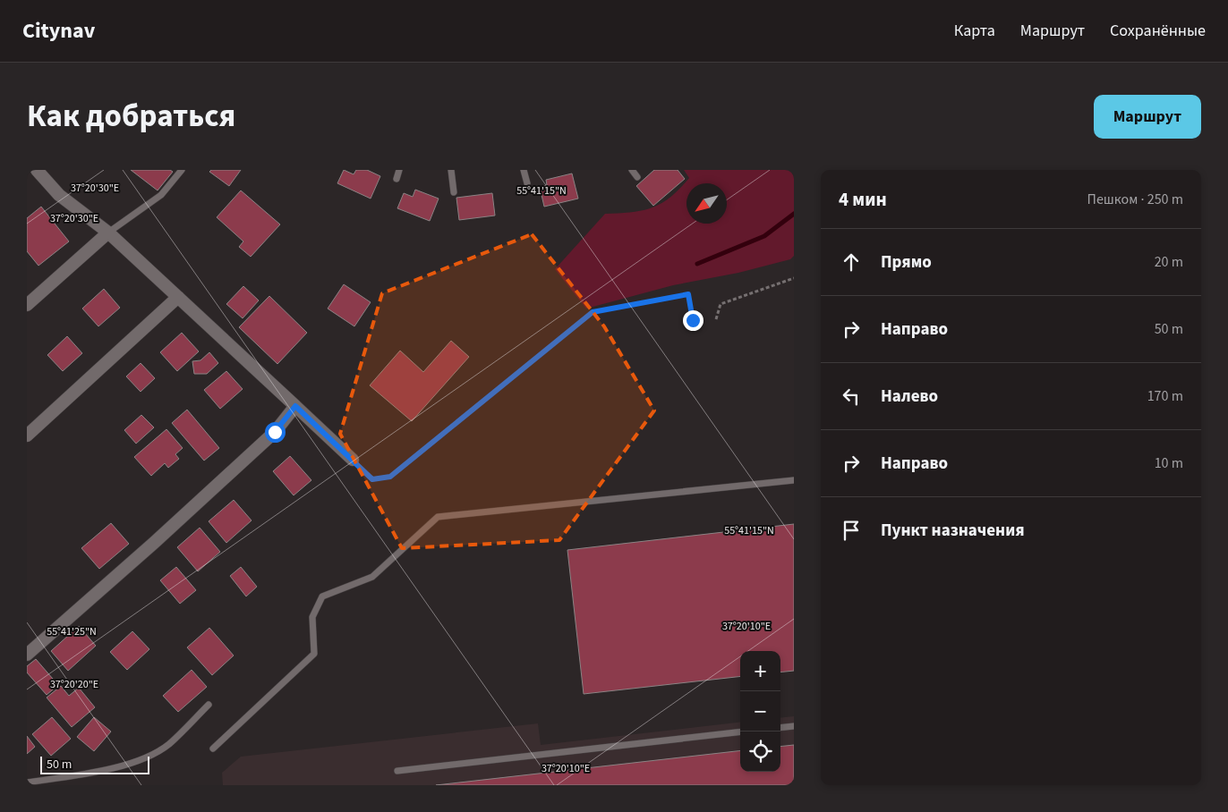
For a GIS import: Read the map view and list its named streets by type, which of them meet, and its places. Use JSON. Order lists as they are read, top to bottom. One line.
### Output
{"scale_bar":"50 m","north":"bottom left","page":{"header":"Citynav","nav":["Карта","Маршрут","Сохранённые"],"title":"Как добраться","buttons":"Маршрут","heading":["4 мин","Пешком · 250 m"],"list":[["Прямо","20 m"],["Направо","50 m"],["Налево","170 m"],["Направо","10 m"],"Пункт назначения"],"map_buttons":["+","−"],"scale":"50 m"},"coordinates":["37°20'30\"E","55°41'15\"N","37°20'10\"E","55°41'25\"N","37°20'20\"E"]}
